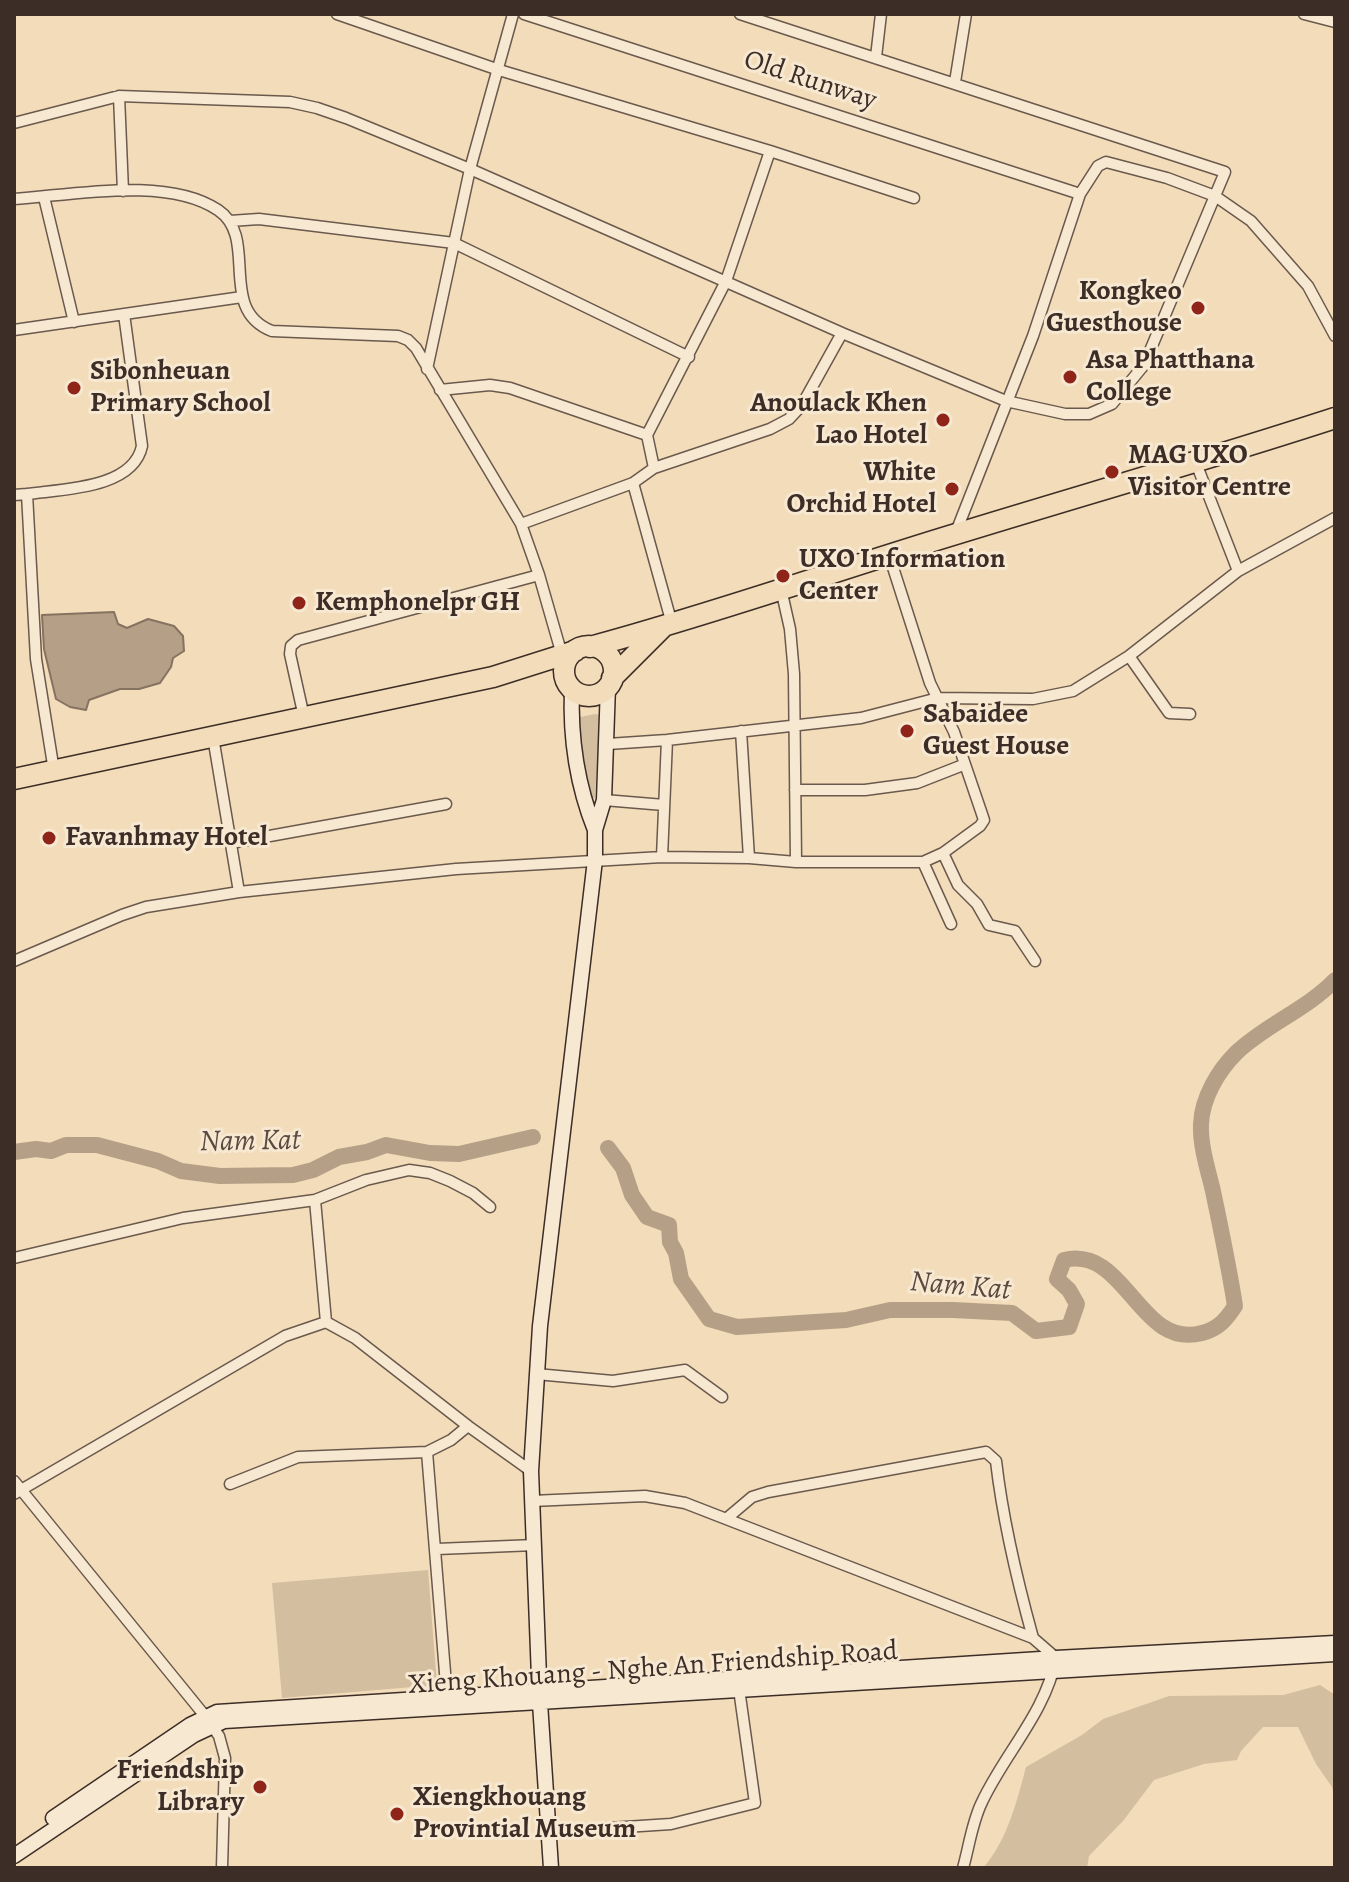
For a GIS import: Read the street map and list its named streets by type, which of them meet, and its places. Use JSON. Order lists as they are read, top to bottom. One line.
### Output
{"streets":{"street":["Old Runway","Xieng Khouang - Nghe An Friendship Road"]},"water":["Nam Kat"],"places":["Kongkeo Guesthouse","Asa Phatthana College","Sibonheuan Primary School","Anoulack Khen Lao Hotel","MAG UXO Visitor Centre","White Orchid Hotel","UXO Information Center","Kemphonelpr GH","Sabaidee Guest House","Favanhmay Hotel","Friendship Library","Xiengkhouang Provintial Museum"]}
